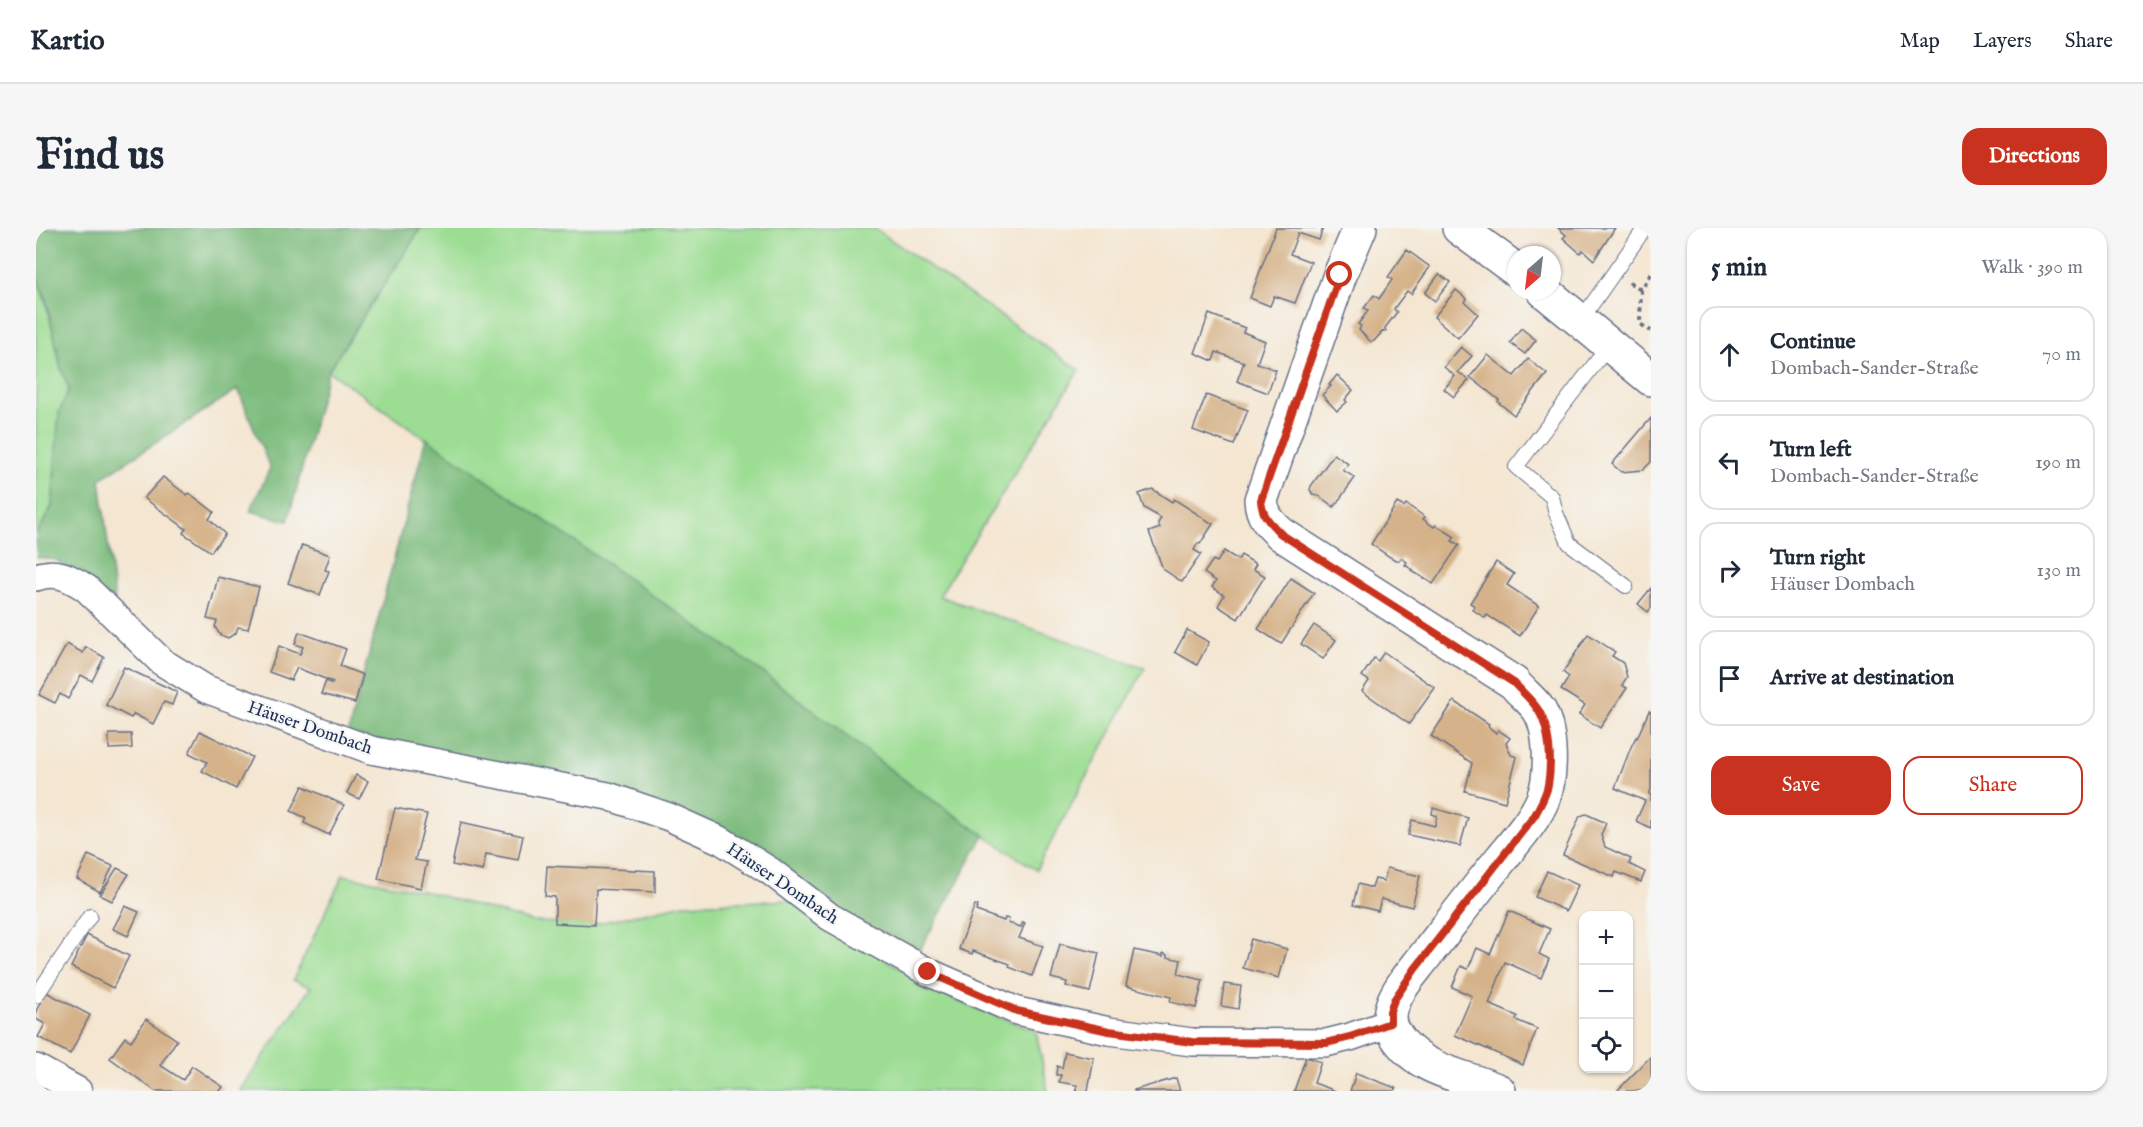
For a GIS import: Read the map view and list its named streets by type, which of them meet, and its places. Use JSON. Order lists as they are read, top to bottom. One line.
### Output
{"streets":{"street":["Häuser Dombach"]},"north":"bottom left","page":{"header":"Kartio","nav":["Map","Layers","Share"],"buttons":["Directions",["Save","Share"]],"title":"Find us","heading":["5 min","Walk · 390 m"],"list":[["Continue","Dombach-Sander-Straße","70 m"],["Turn left","Dombach-Sander-Straße","190 m"],["Turn right","Häuser Dombach","130 m"],"Arrive at destination"],"map_buttons":["+","−"]}}
